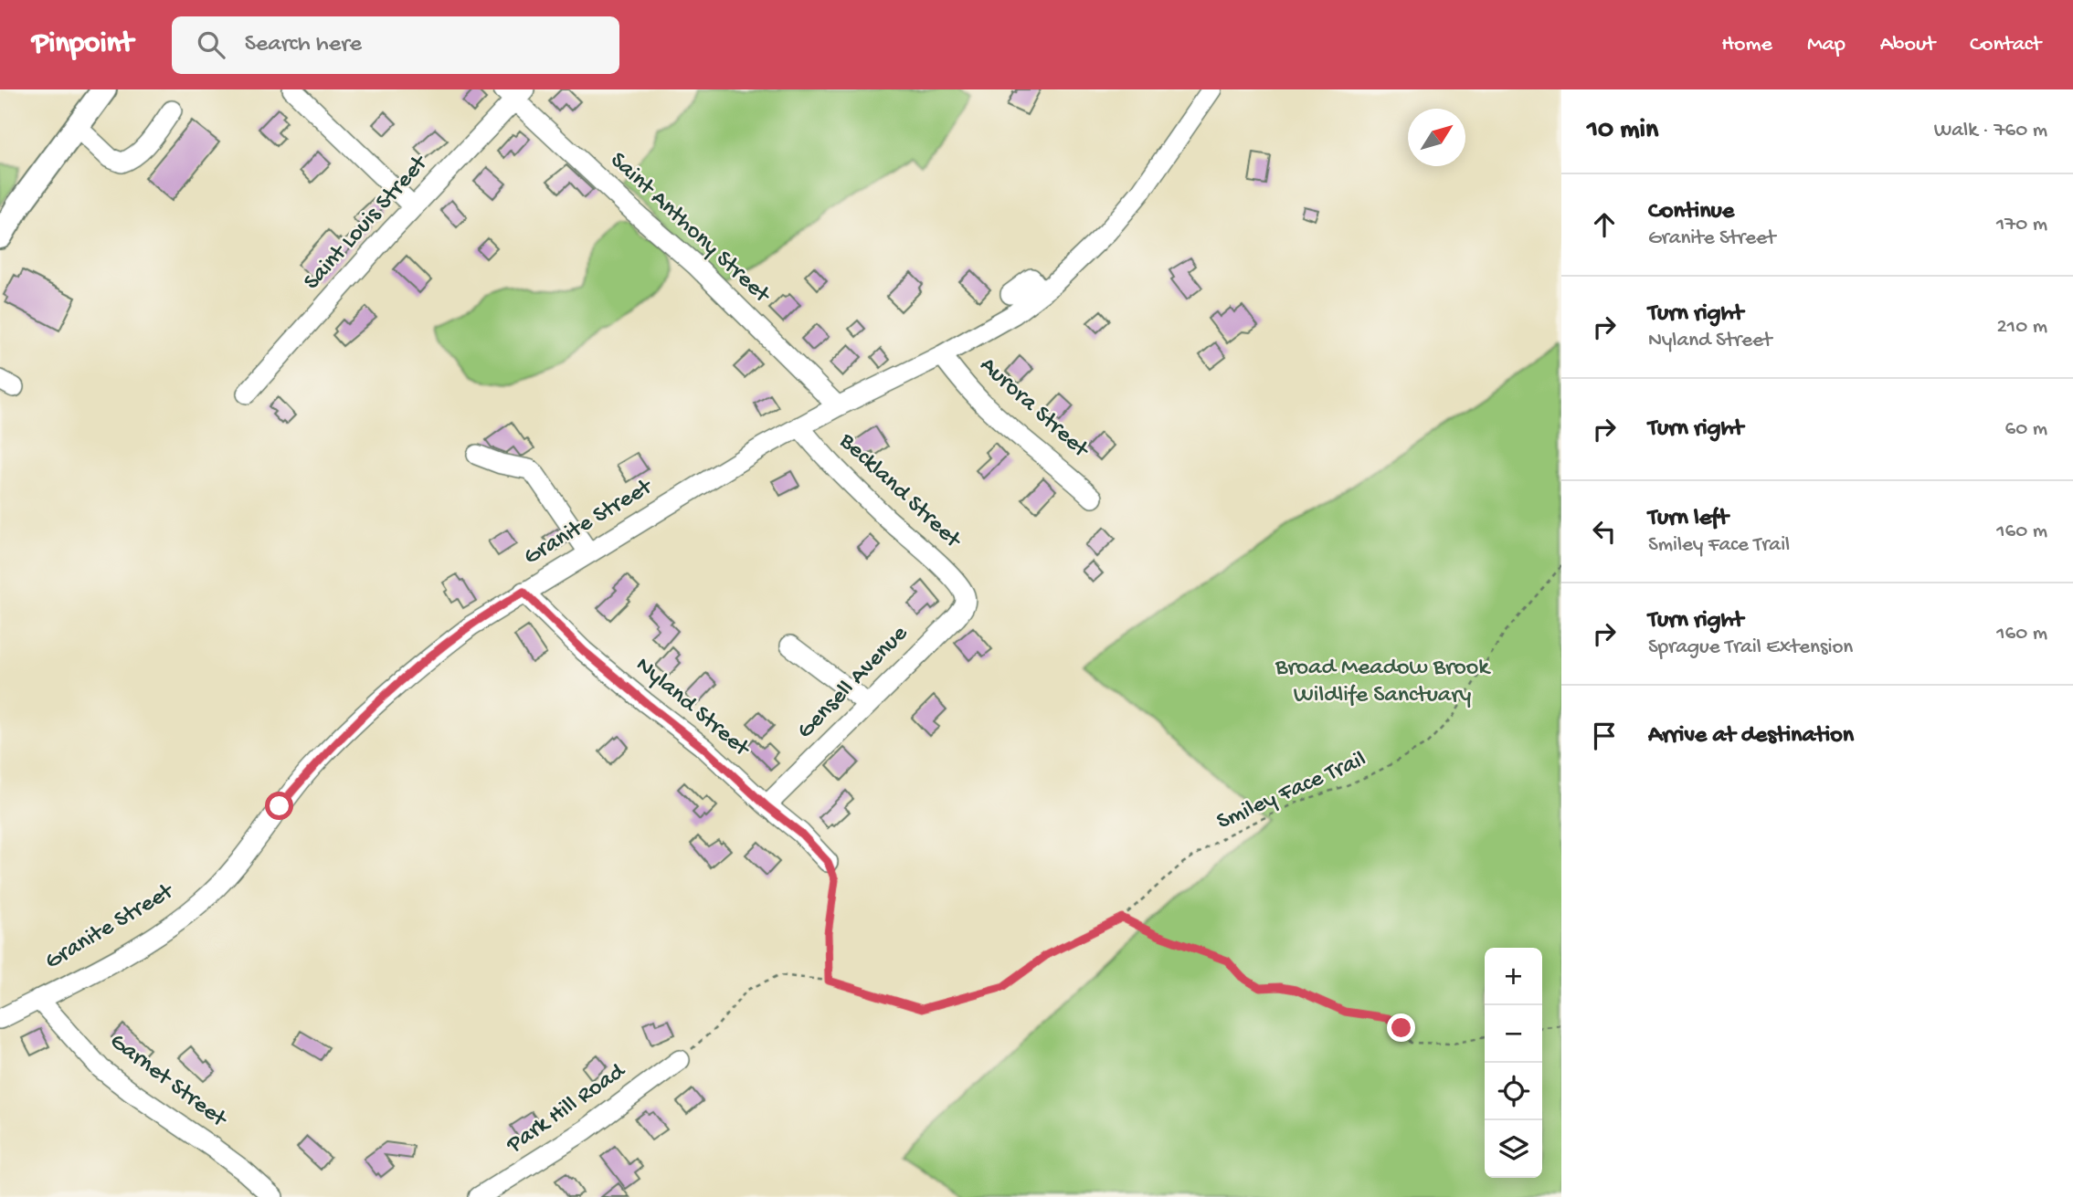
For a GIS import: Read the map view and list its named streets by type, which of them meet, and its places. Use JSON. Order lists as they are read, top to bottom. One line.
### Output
{"streets":{"street":["Saint Louis Street","Saint Anthony Street","Aurora Street","Beckland Street","Granite Street","Gensell Avenue","Nyland Street","Garnet Street","Park Hill Road"],"path":["Smiley Face Trail"]},"crossings":[["Saint Louis Street","Saint Anthony Street"],["Saint Anthony Street","Granite Street"],["Aurora Street","Granite Street"],["Beckland Street","Granite Street"],["Beckland Street","Gensell Avenue"],["Granite Street","Nyland Street"],["Granite Street","Garnet Street"],["Gensell Avenue","Nyland Street"],["Smiley Face Trail","Park Hill Road"]],"parks":["Broad Meadow Brook Wildlife Sanctuary"],"north":"top right","page":{"header":"Pinpoint","search":"Search here","nav":["Home","Map","About","Contact"],"heading":["10 min","Walk · 760 m"],"list":[["Continue","Granite Street","170 m"],["Turn right","Nyland Street","210 m"],["Turn right","60 m"],["Turn left","Smiley Face Trail","160 m"],["Turn right","Sprague Trail Extension","160 m"],"Arrive at destination"],"map_buttons":["+","−"]}}
